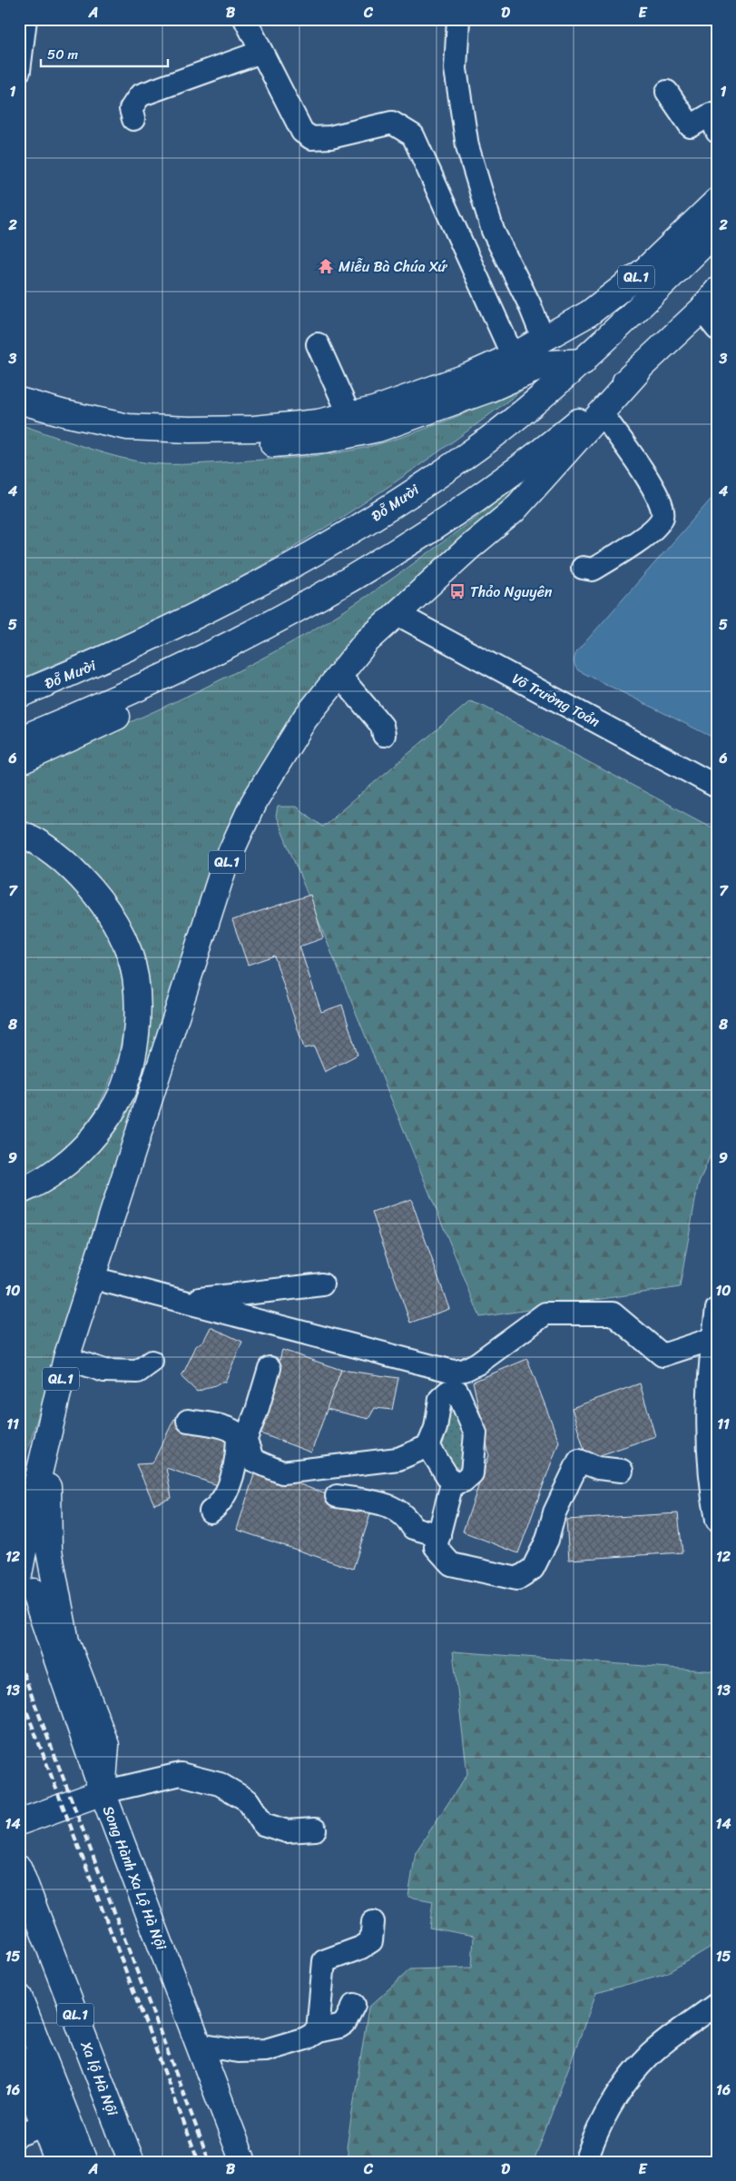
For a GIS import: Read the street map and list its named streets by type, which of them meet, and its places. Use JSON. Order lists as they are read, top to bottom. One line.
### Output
{"streets":{"main road":["QL.1","Đỗ Mười","Song Hành Xa Lộ Hà Nội","Xa lộ Hà Nội"],"street":["Võ Trường Toản"]},"crossings":[["QL.1","Võ Trường Toản"],["QL.1","Song Hành Xa Lộ Hà Nội"]],"places":{"temple":["Miễu Bà Chúa Xứ"],"bus stop":["Thảo Nguyên"]},"scale_bar":"50 m","grid":{"columns":["A","B","C","D","E"],"rows":["1","2","3","4","5","6","7","8","9","10","11","12","13","14","15","16"]}}
